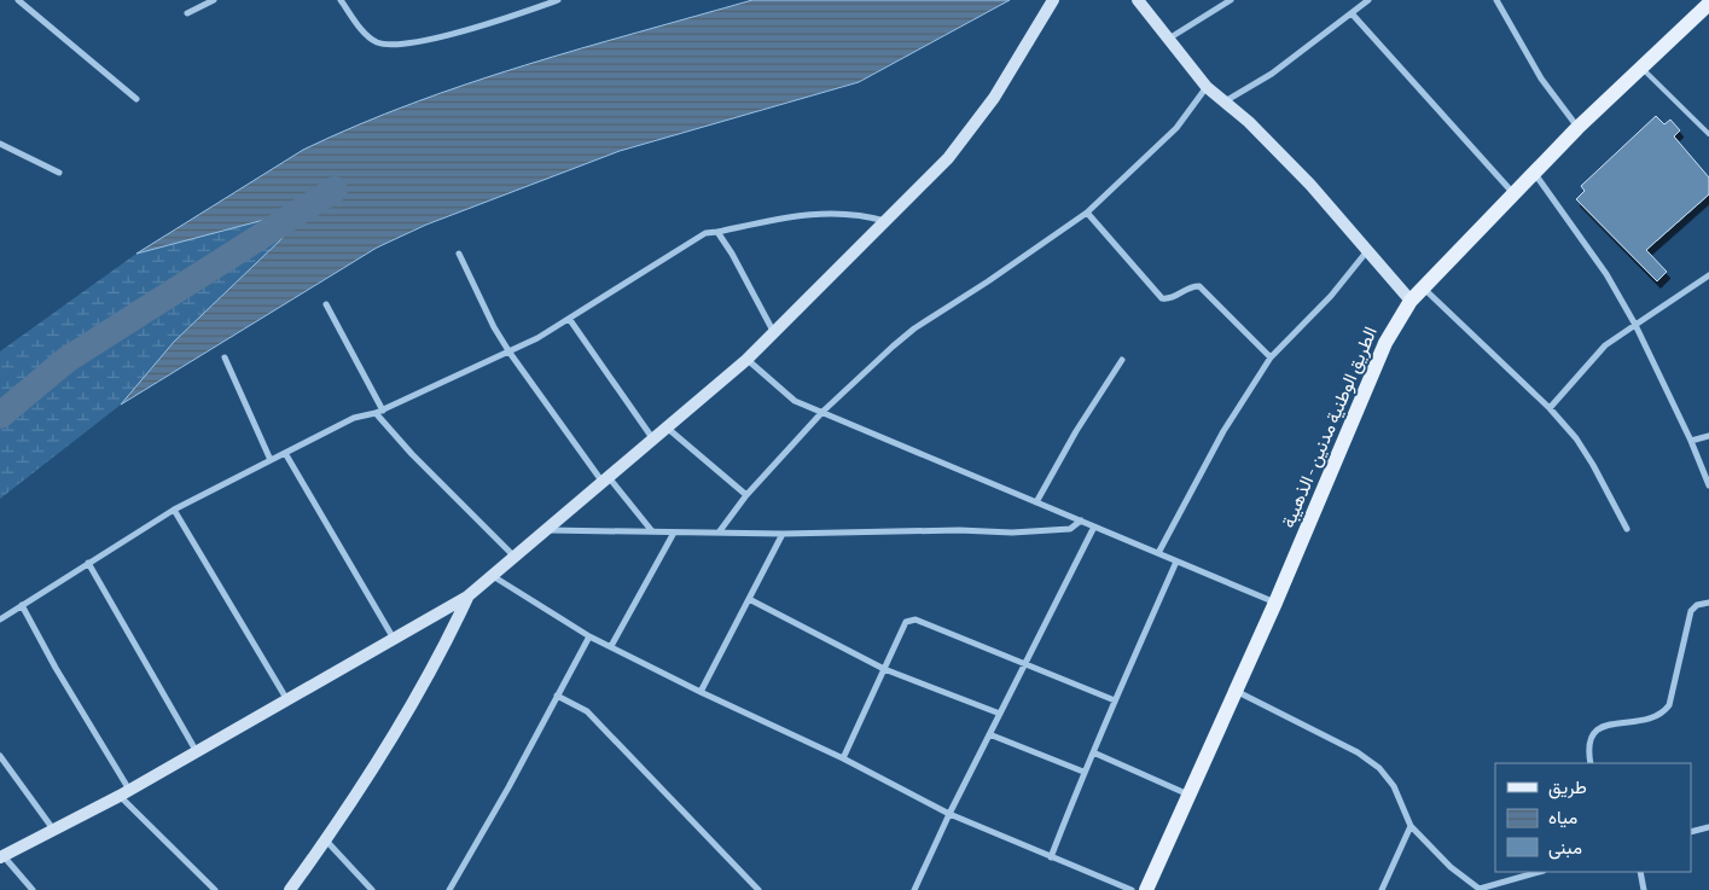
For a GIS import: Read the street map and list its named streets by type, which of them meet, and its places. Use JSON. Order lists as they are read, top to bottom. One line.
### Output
{"streets":{"main road":["الطريق الوطنية مدنين - الذهيبة"]},"legend":["طريق","مياه","مبنى"]}
